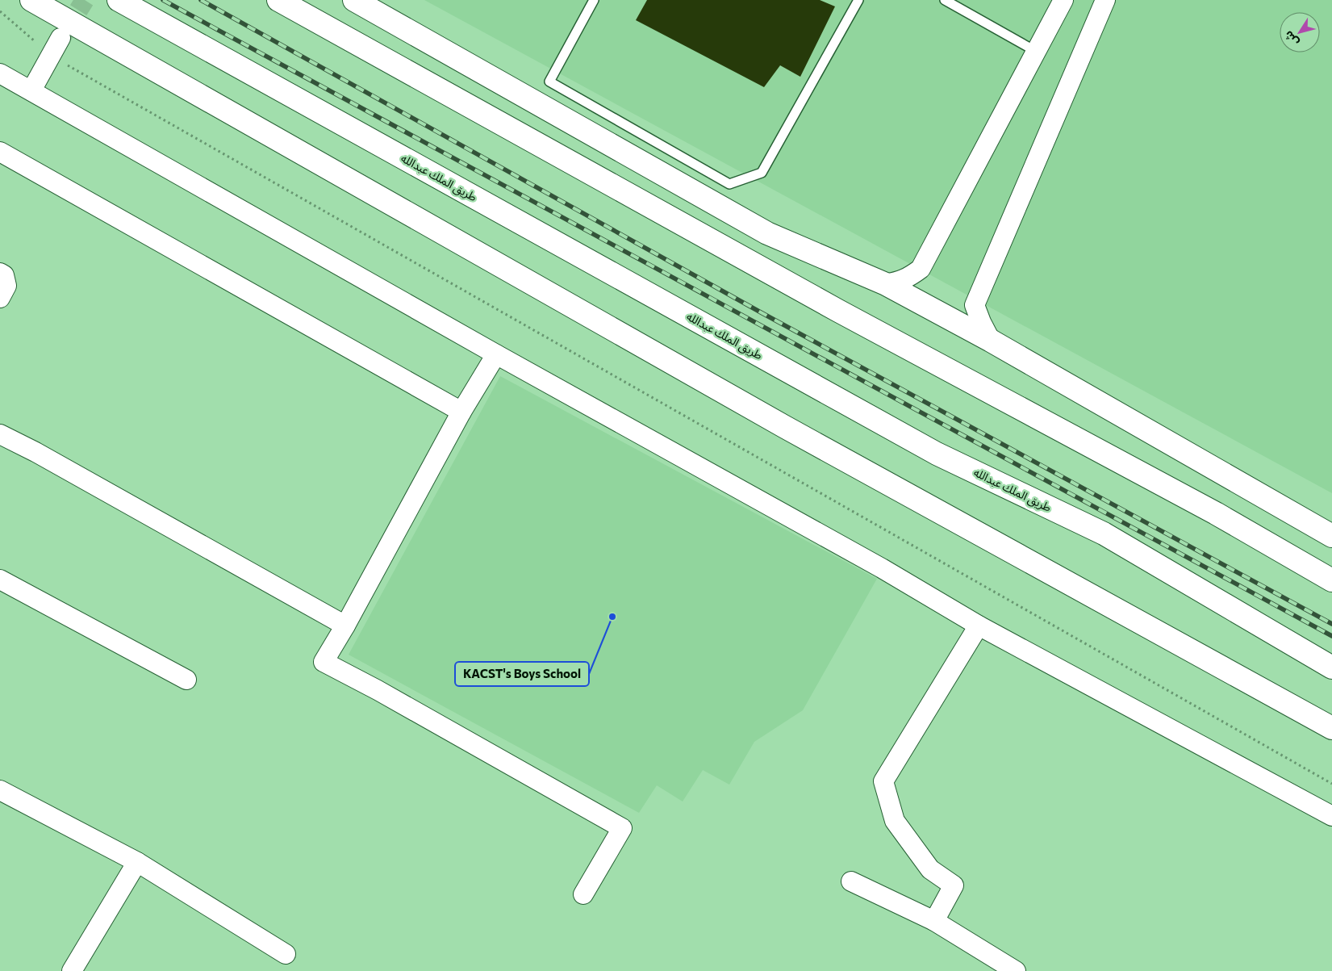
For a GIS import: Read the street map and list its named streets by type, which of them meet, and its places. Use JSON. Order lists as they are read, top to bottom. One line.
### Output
{"streets":{"main road":["طريق الملك عبدالله"]},"places":["KACST's Boys School"],"north":"bottom left"}
